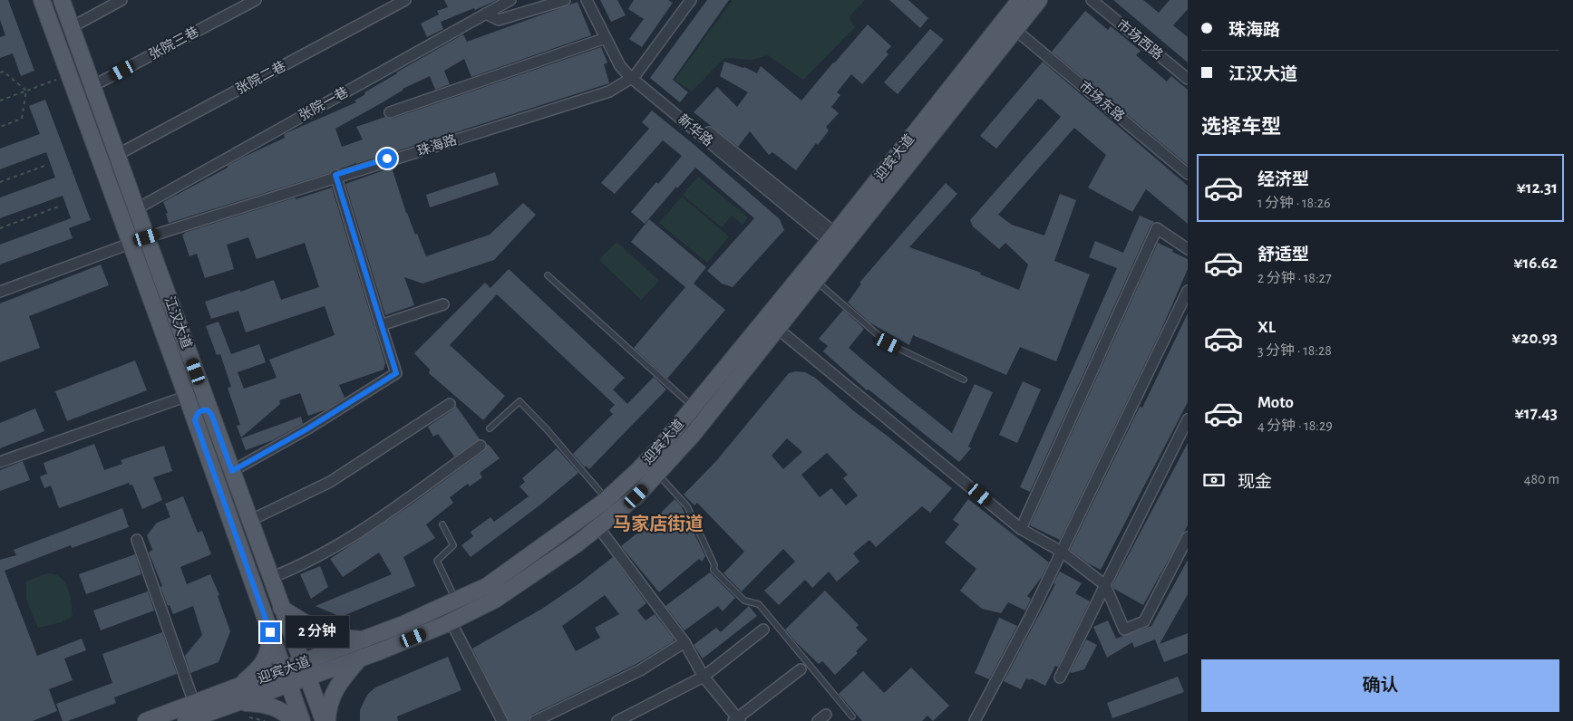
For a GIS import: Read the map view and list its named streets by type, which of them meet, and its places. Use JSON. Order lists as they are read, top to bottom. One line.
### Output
{"streets":{"main road":["迎宾大道","江汉大道"],"street":["市场西路","张院三巷","张院二巷","市场东路","张院一巷","新华路","珠海路"]},"crossings":[["张院三巷","江汉大道"],["张院二巷","江汉大道"],["市场东路","迎宾大道"],["张院一巷","江汉大道"],["新华路","珠海路"],["新华路","迎宾大道"],["珠海路","江汉大道"],["迎宾大道","江汉大道"]],"districts":["马家店街道"],"page":{"banner":["珠海路","江汉大道"],"heading":"选择车型","list":[{"name":"经济型","note":"1 分钟 · 18:26","value":"¥12.31"},{"name":"舒适型","note":"2 分钟 · 18:27","value":"¥16.62"},{"name":"XL","note":"3 分钟 · 18:28","value":"¥20.93"},{"name":"Moto","note":"4 分钟 · 18:29","value":"¥17.43"}],"pay":["现金","480 m"],"bubble":"2 分钟","buttons":"确认"}}
